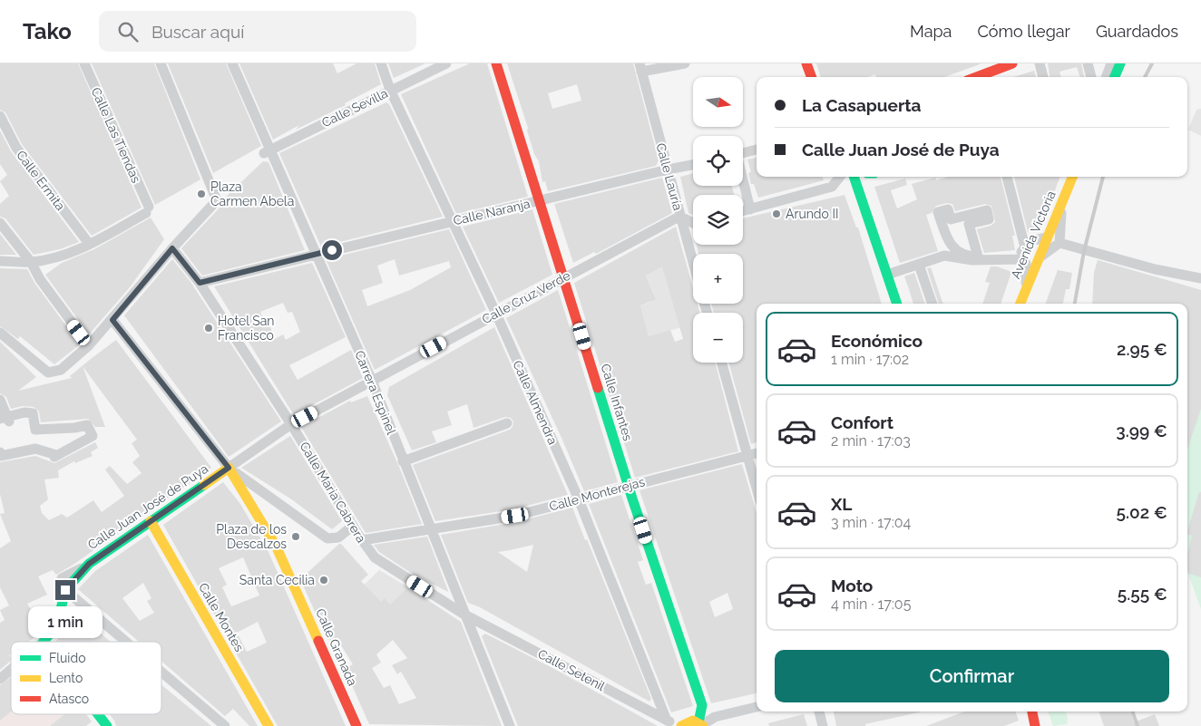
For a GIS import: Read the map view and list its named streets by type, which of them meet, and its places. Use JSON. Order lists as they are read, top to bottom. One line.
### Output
{"streets":{"street":["Calle Sevilla","Calle Las Tiendas","Calle Lauría","Calle Ermita","Calle Naranja","Avenida Victoria","Calle Cruz Verde","Carrera Espinel","Calle Almendra","Calle Infantes","Calle María Cabrera","Calle Monterejas","Calle Juan José de Puya","Calle Montes","Calle Granada","Calle Setenil"]},"crossings":[["Calle Sevilla","Carrera Espinel"],["Calle Sevilla","Calle Almendra"],["Calle Las Tiendas","Calle Ermita"],["Calle Lauría","Calle Naranja"],["Calle Lauría","Calle Cruz Verde"],["Calle Naranja","Carrera Espinel"],["Calle Naranja","Calle Almendra"],["Calle Naranja","Calle Infantes"],["Calle Naranja","Calle María Cabrera"],["Calle Cruz Verde","Carrera Espinel"],["Calle Cruz Verde","Calle Almendra"],["Calle Cruz Verde","Calle Infantes"],["Calle Cruz Verde","Calle Juan José de Puya"],["Carrera Espinel","Calle María Cabrera"],["Carrera Espinel","Calle Monterejas"],["Carrera Espinel","Calle Juan José de Puya"],["Carrera Espinel","Calle Setenil"],["Calle Almendra","Calle Monterejas"],["Calle Almendra","Calle Setenil"],["Calle Infantes","Calle Monterejas"],["Calle María Cabrera","Calle Monterejas"],["Calle María Cabrera","Calle Juan José de Puya"],["Calle María Cabrera","Calle Setenil"],["Calle Juan José de Puya","Calle Montes"]],"places":["Plaza Carmen Abela","Arundo II","Hotel San Francisco","Plaza de los Descalzos","Santa Cecilia"],"legend":["Fluido","Lento","Atasco"],"north":"right","page":{"header":"Tako","search":"Buscar aquí","nav":["Mapa","Cómo llegar","Guardados"],"map_buttons":["+","−"],"banner":["La Casapuerta","Calle Juan José de Puya"],"list":[{"name":"Económico","note":"1 min · 17:02","value":"2.95 €"},{"name":"Confort","note":"2 min · 17:03","value":"3.99 €"},{"name":"XL","note":"3 min · 17:04","value":"5.02 €"},{"name":"Moto","note":"4 min · 17:05","value":"5.55 €"}],"bubble":"1 min","buttons":"Confirmar"}}
